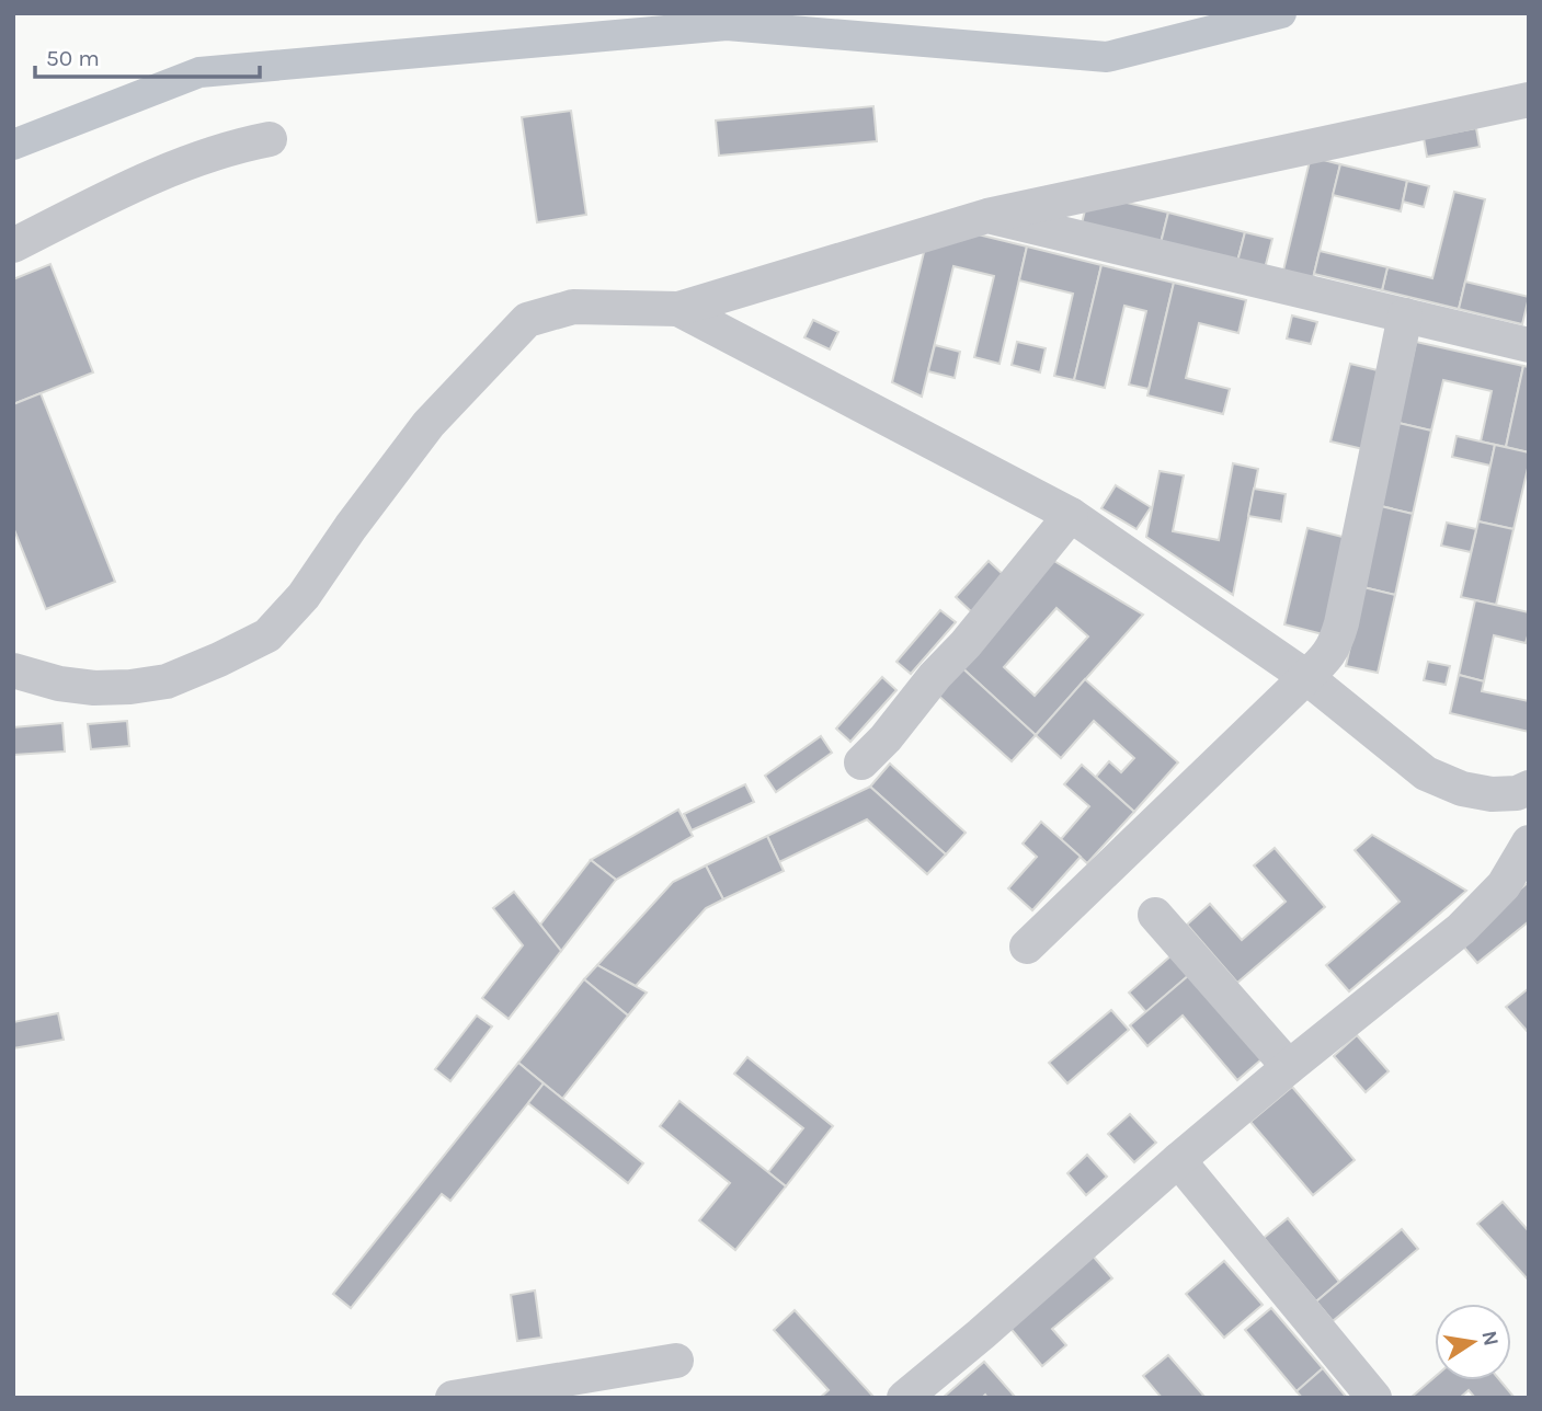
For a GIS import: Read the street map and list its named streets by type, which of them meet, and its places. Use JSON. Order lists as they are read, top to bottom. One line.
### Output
{"scale_bar":"50 m","north":"right"}
